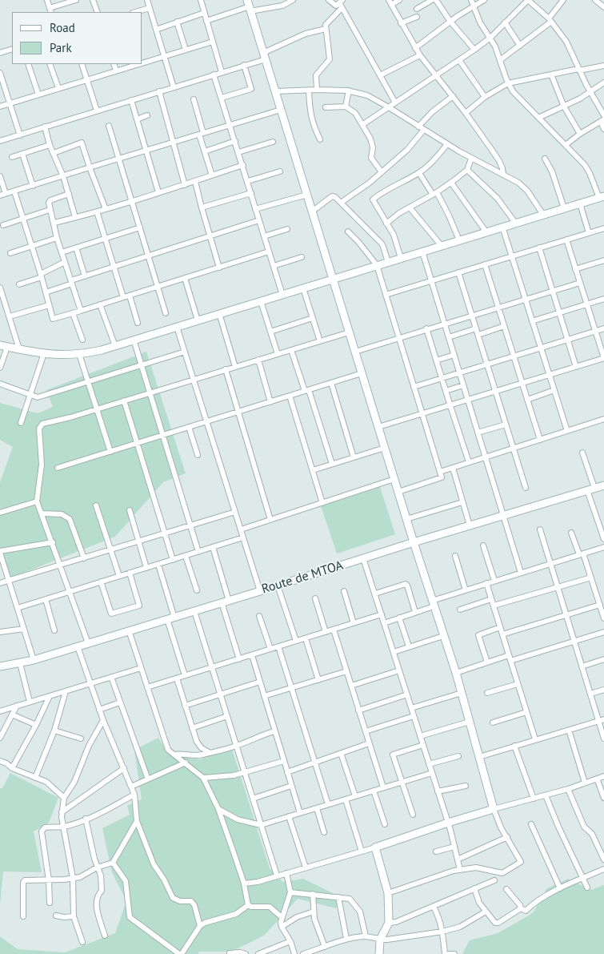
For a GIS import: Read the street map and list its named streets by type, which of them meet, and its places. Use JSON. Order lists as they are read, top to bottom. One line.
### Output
{"streets":{"street":["Route de MTOA"]},"legend":["Road","Park"]}
